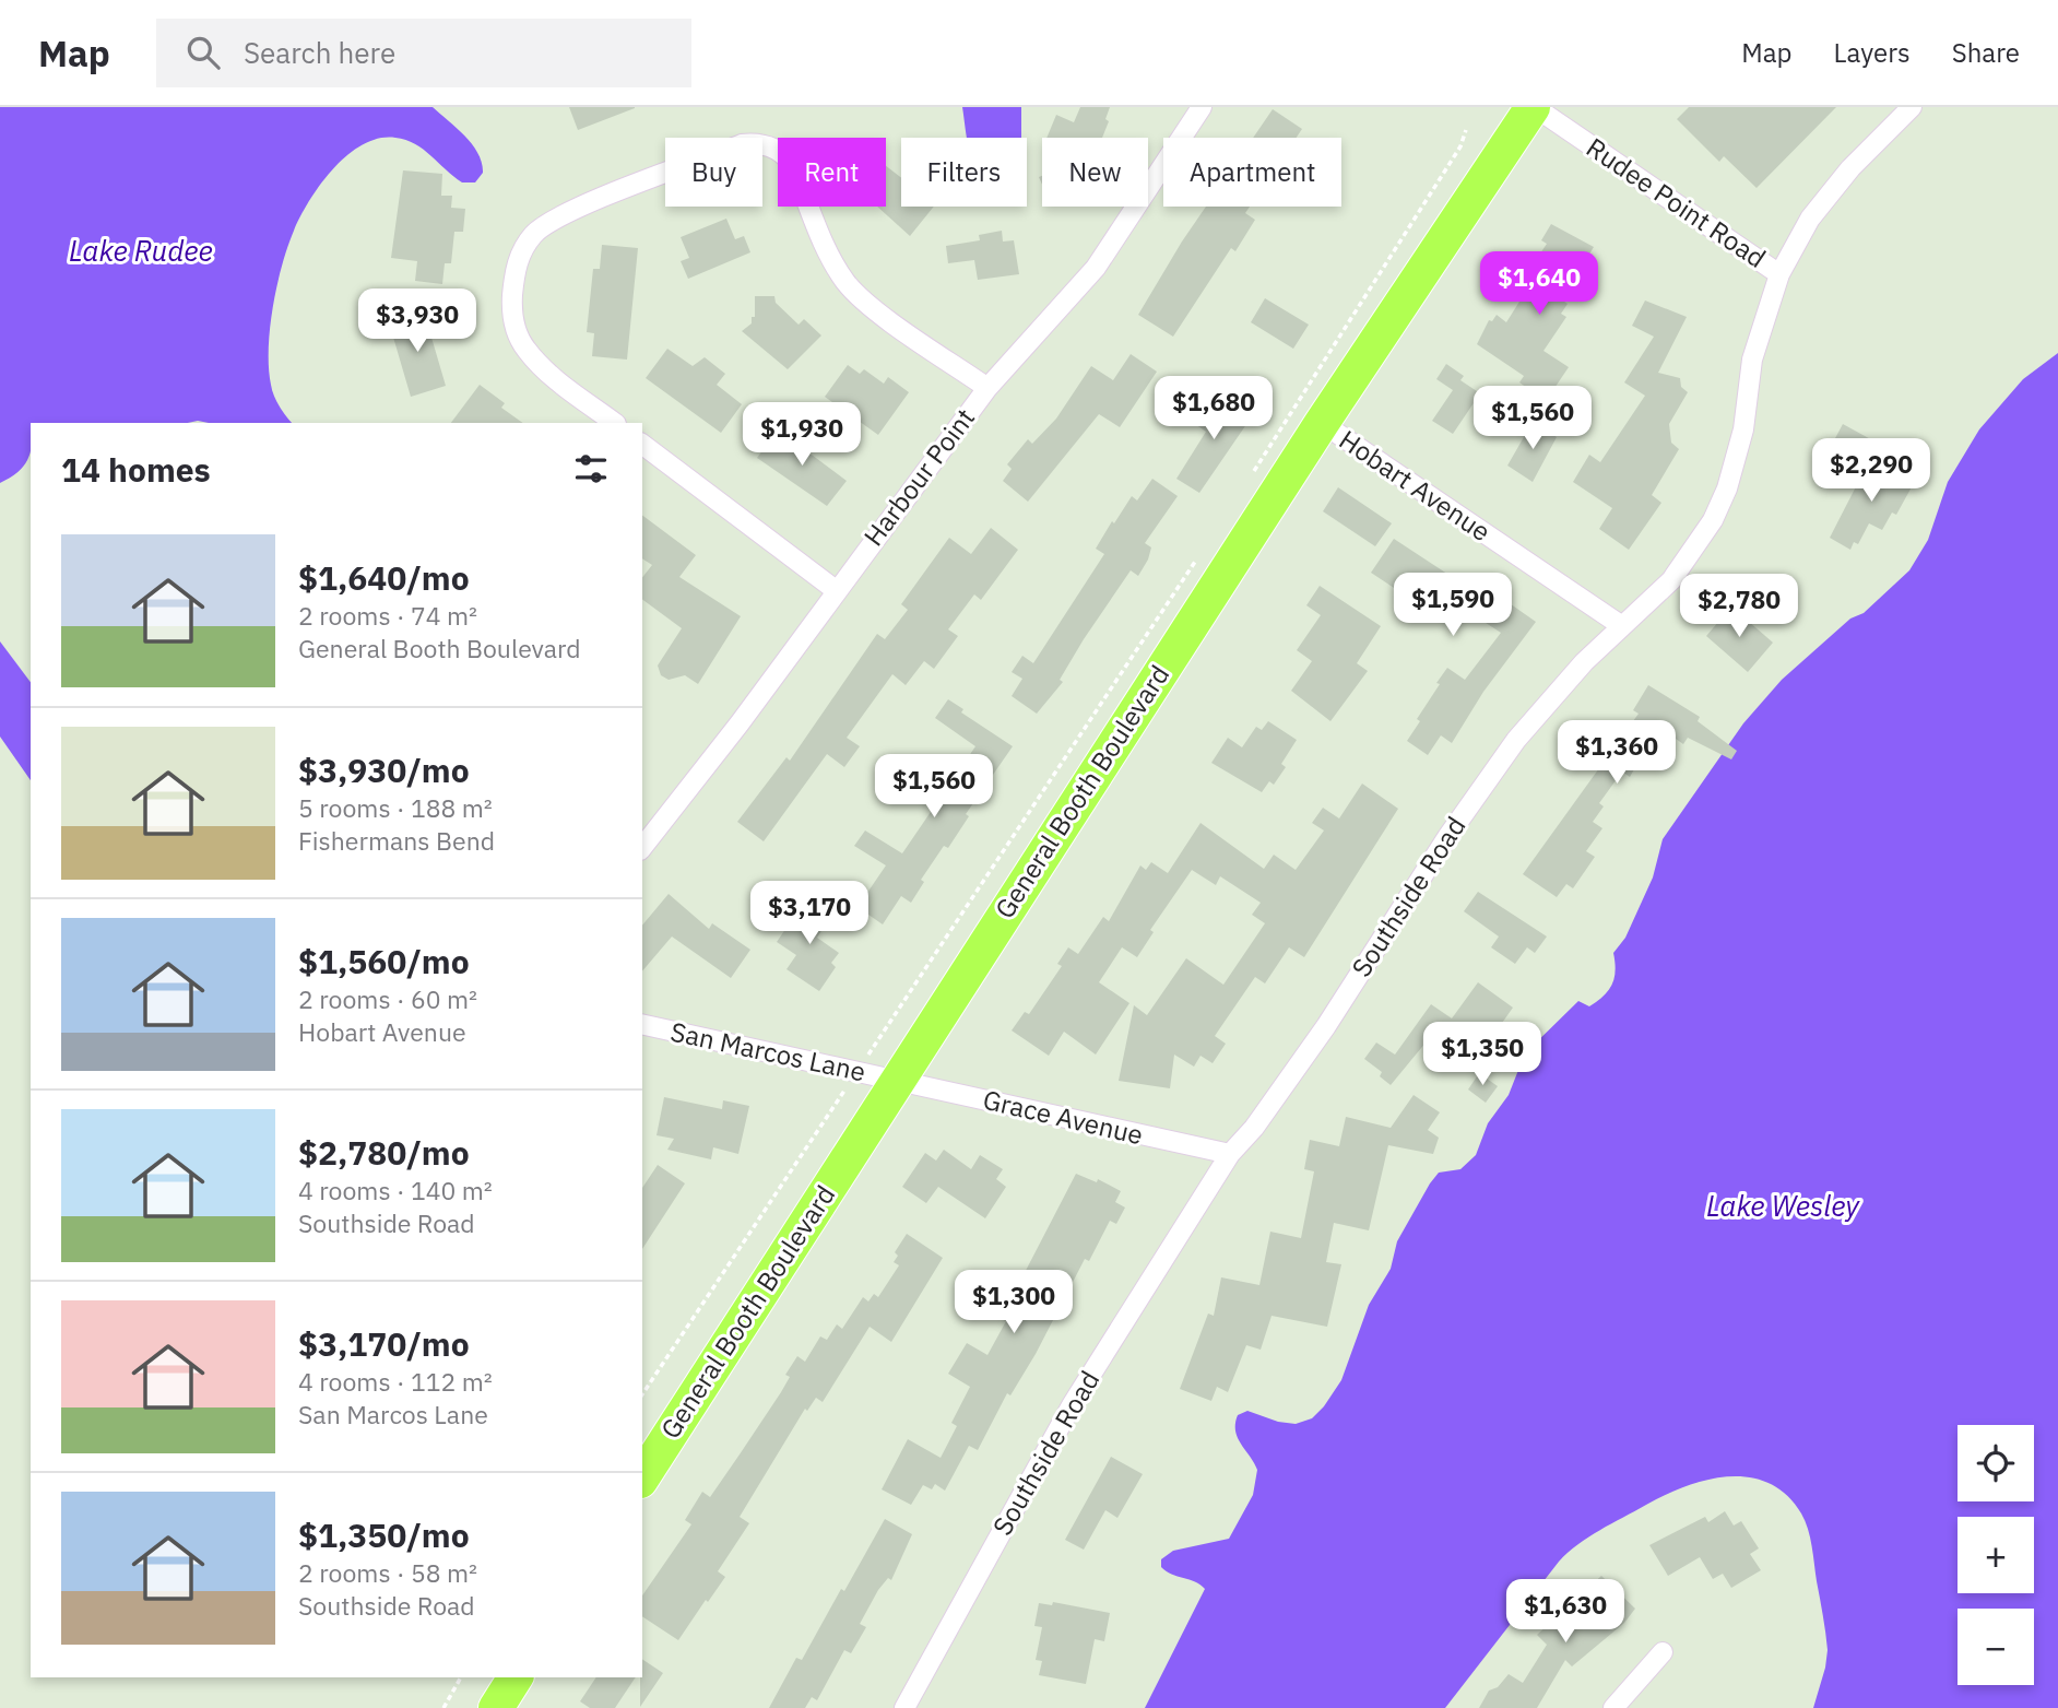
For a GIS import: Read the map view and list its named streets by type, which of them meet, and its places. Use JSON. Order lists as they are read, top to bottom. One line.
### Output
{"streets":{"highway":["General Booth Boulevard"],"street":["Rudee Point Road","Harbour Point","Hobart Avenue","Southside Road","San Marcos Lane","Grace Avenue"]},"crossings":[["Rudee Point Road","General Booth Boulevard"],["Rudee Point Road","Southside Road"],["Hobart Avenue","General Booth Boulevard"],["Hobart Avenue","Southside Road"],["General Booth Boulevard","San Marcos Lane"],["General Booth Boulevard","Grace Avenue"],["Southside Road","Grace Avenue"],["San Marcos Lane","Grace Avenue"]],"water":["Lake Rudee","Lake Wesley"],"page":{"header":"Map","search":"Search here","nav":["Map","Layers","Share"],"chip":["Buy","Rent","Filters","New","Apartment"],"price":["$1,640","$3,930","$1,680","$1,560","$1,930","$2,290","$1,590","$2,780","$1,360","$1,560","$3,170","$1,350","$1,300","$1,630"],"heading":"14 homes","list":[{"name":"$1,640/mo","note":"2 rooms · 74 m² · General Booth Boulevard"},{"name":"$3,930/mo","note":"5 rooms · 188 m² · Fishermans Bend"},{"name":"$1,560/mo","note":"2 rooms · 60 m² · Hobart Avenue"},{"name":"$2,780/mo","note":"4 rooms · 140 m² · Southside Road"},{"name":"$3,170/mo","note":"4 rooms · 112 m² · San Marcos Lane"},{"name":"$1,350/mo","note":"2 rooms · 58 m² · Southside Road"}],"map_buttons":["+","−"]}}
